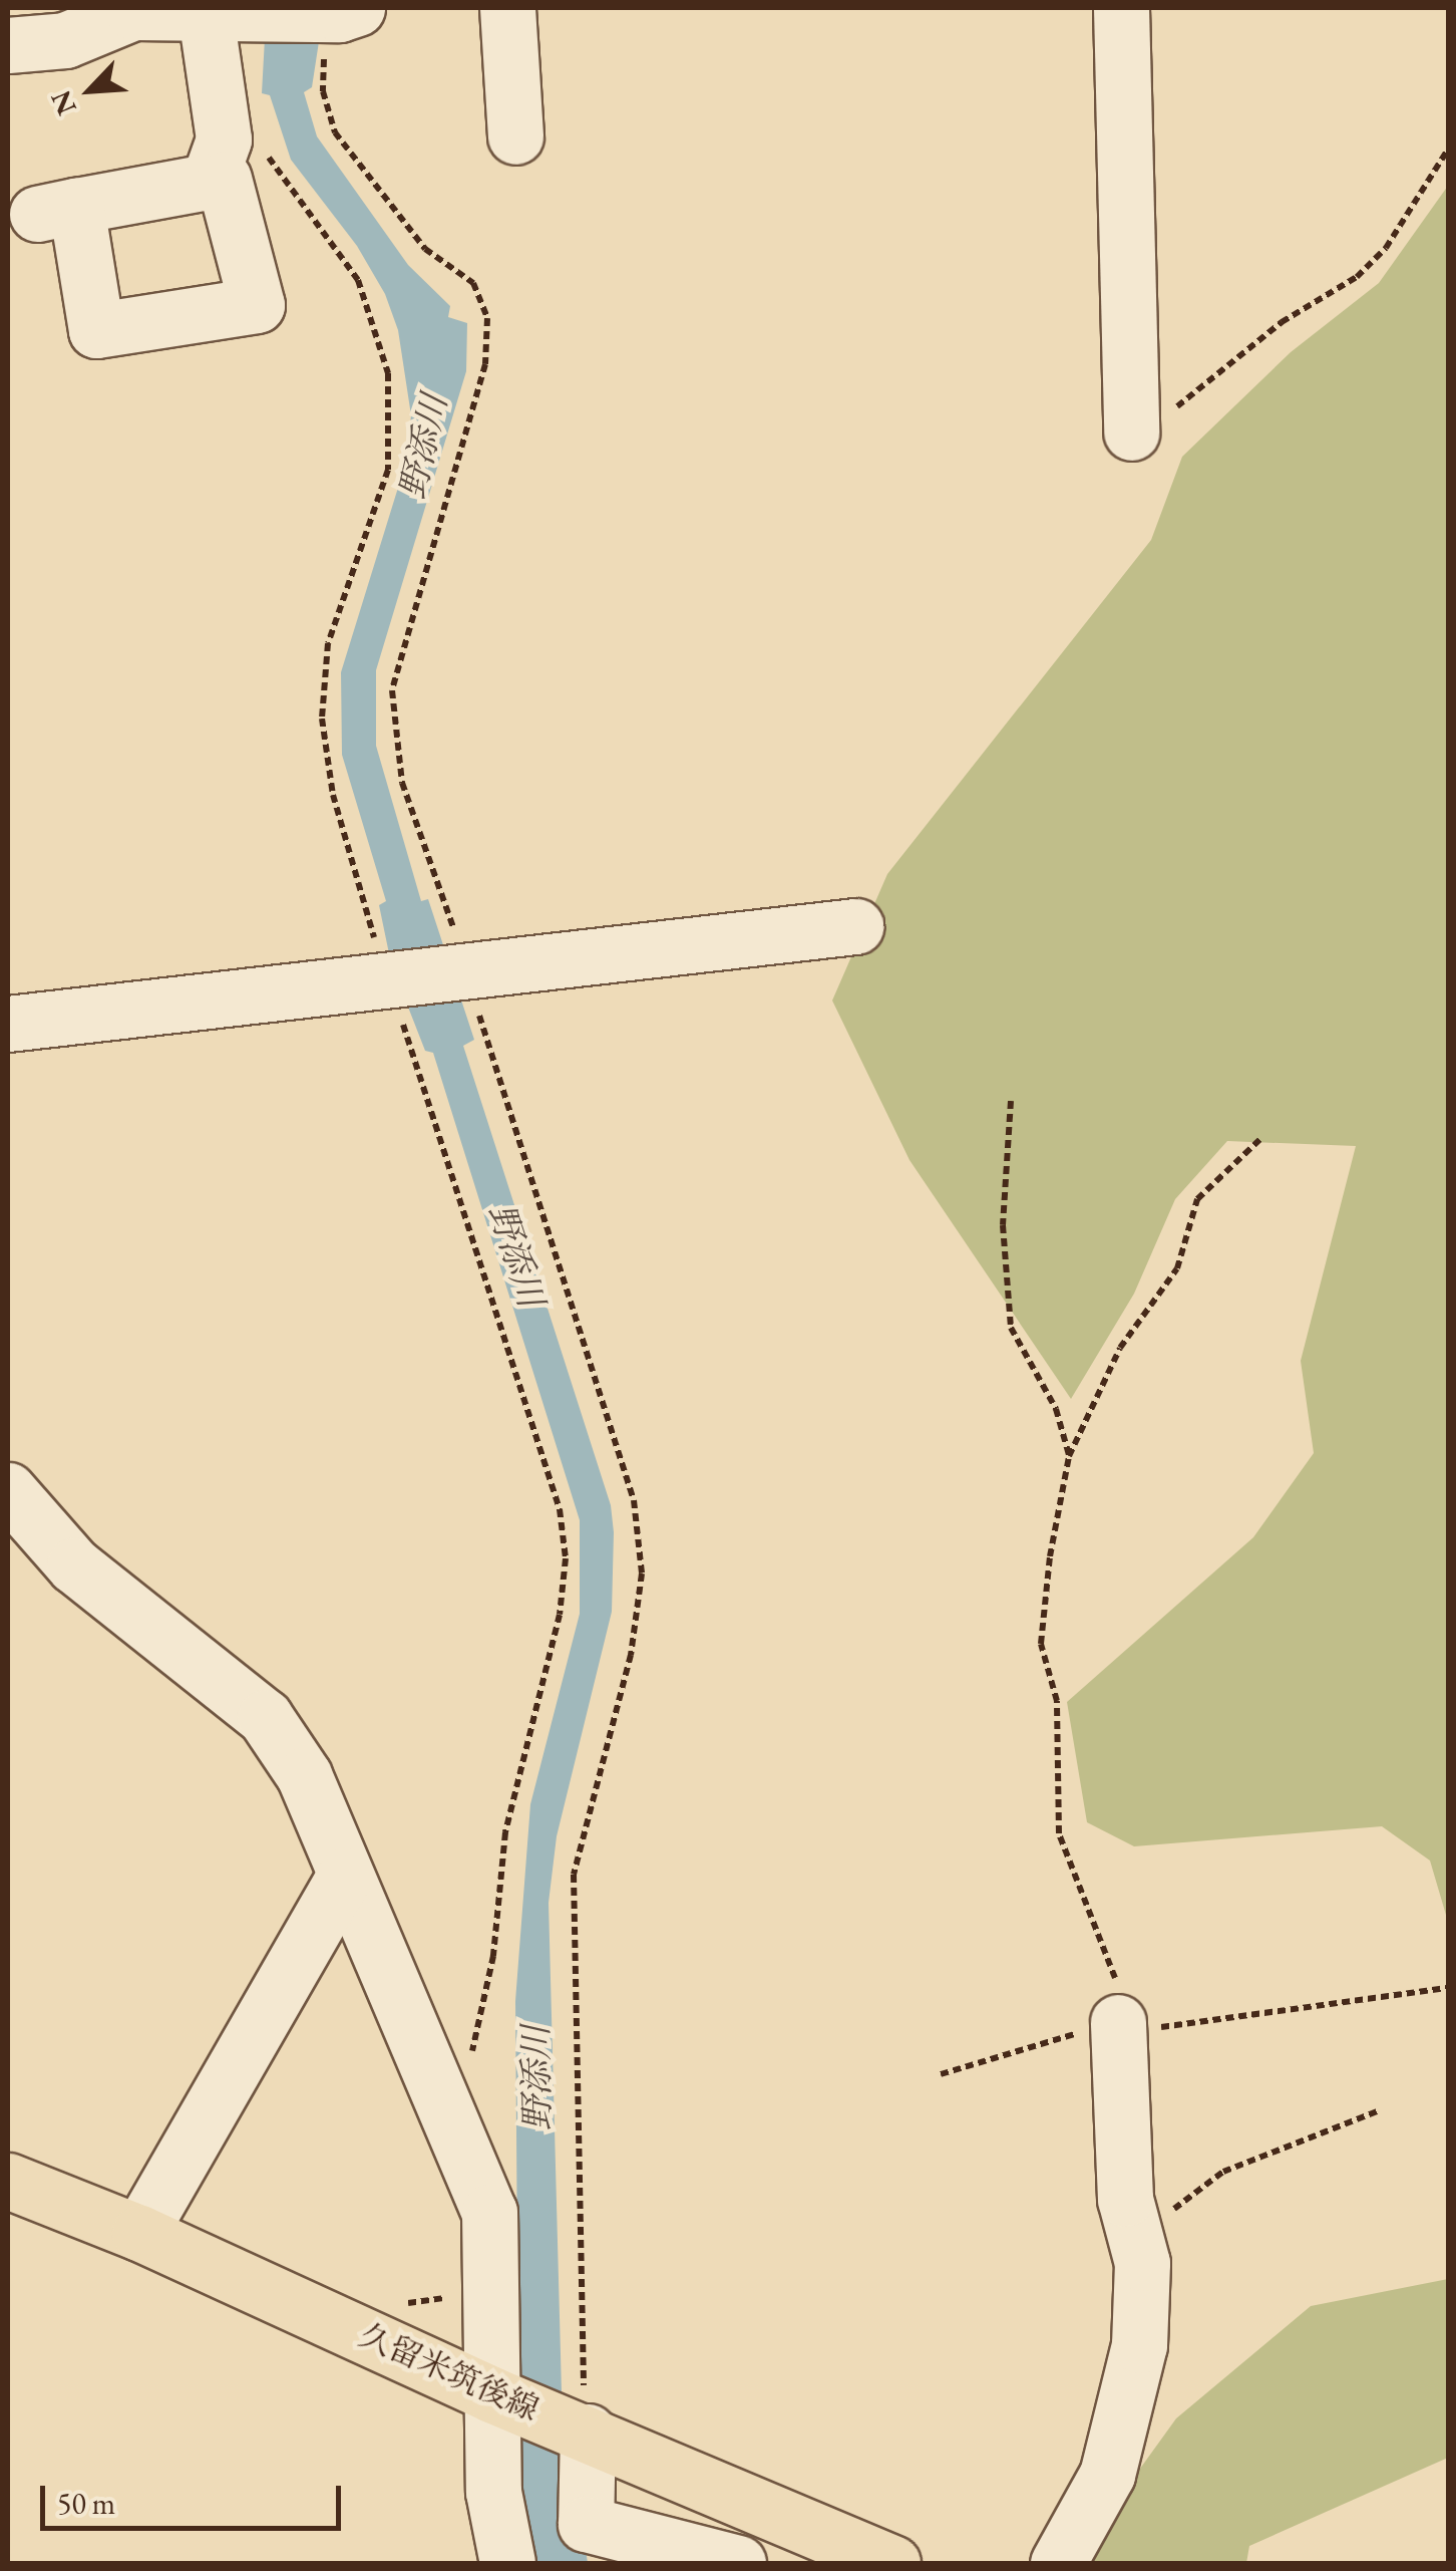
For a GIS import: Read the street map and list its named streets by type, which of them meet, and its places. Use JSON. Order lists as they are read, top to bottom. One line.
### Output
{"streets":{"main road":["久留米筑後線"]},"water":["野添川"],"scale_bar":"50 m","north":"bottom left"}
